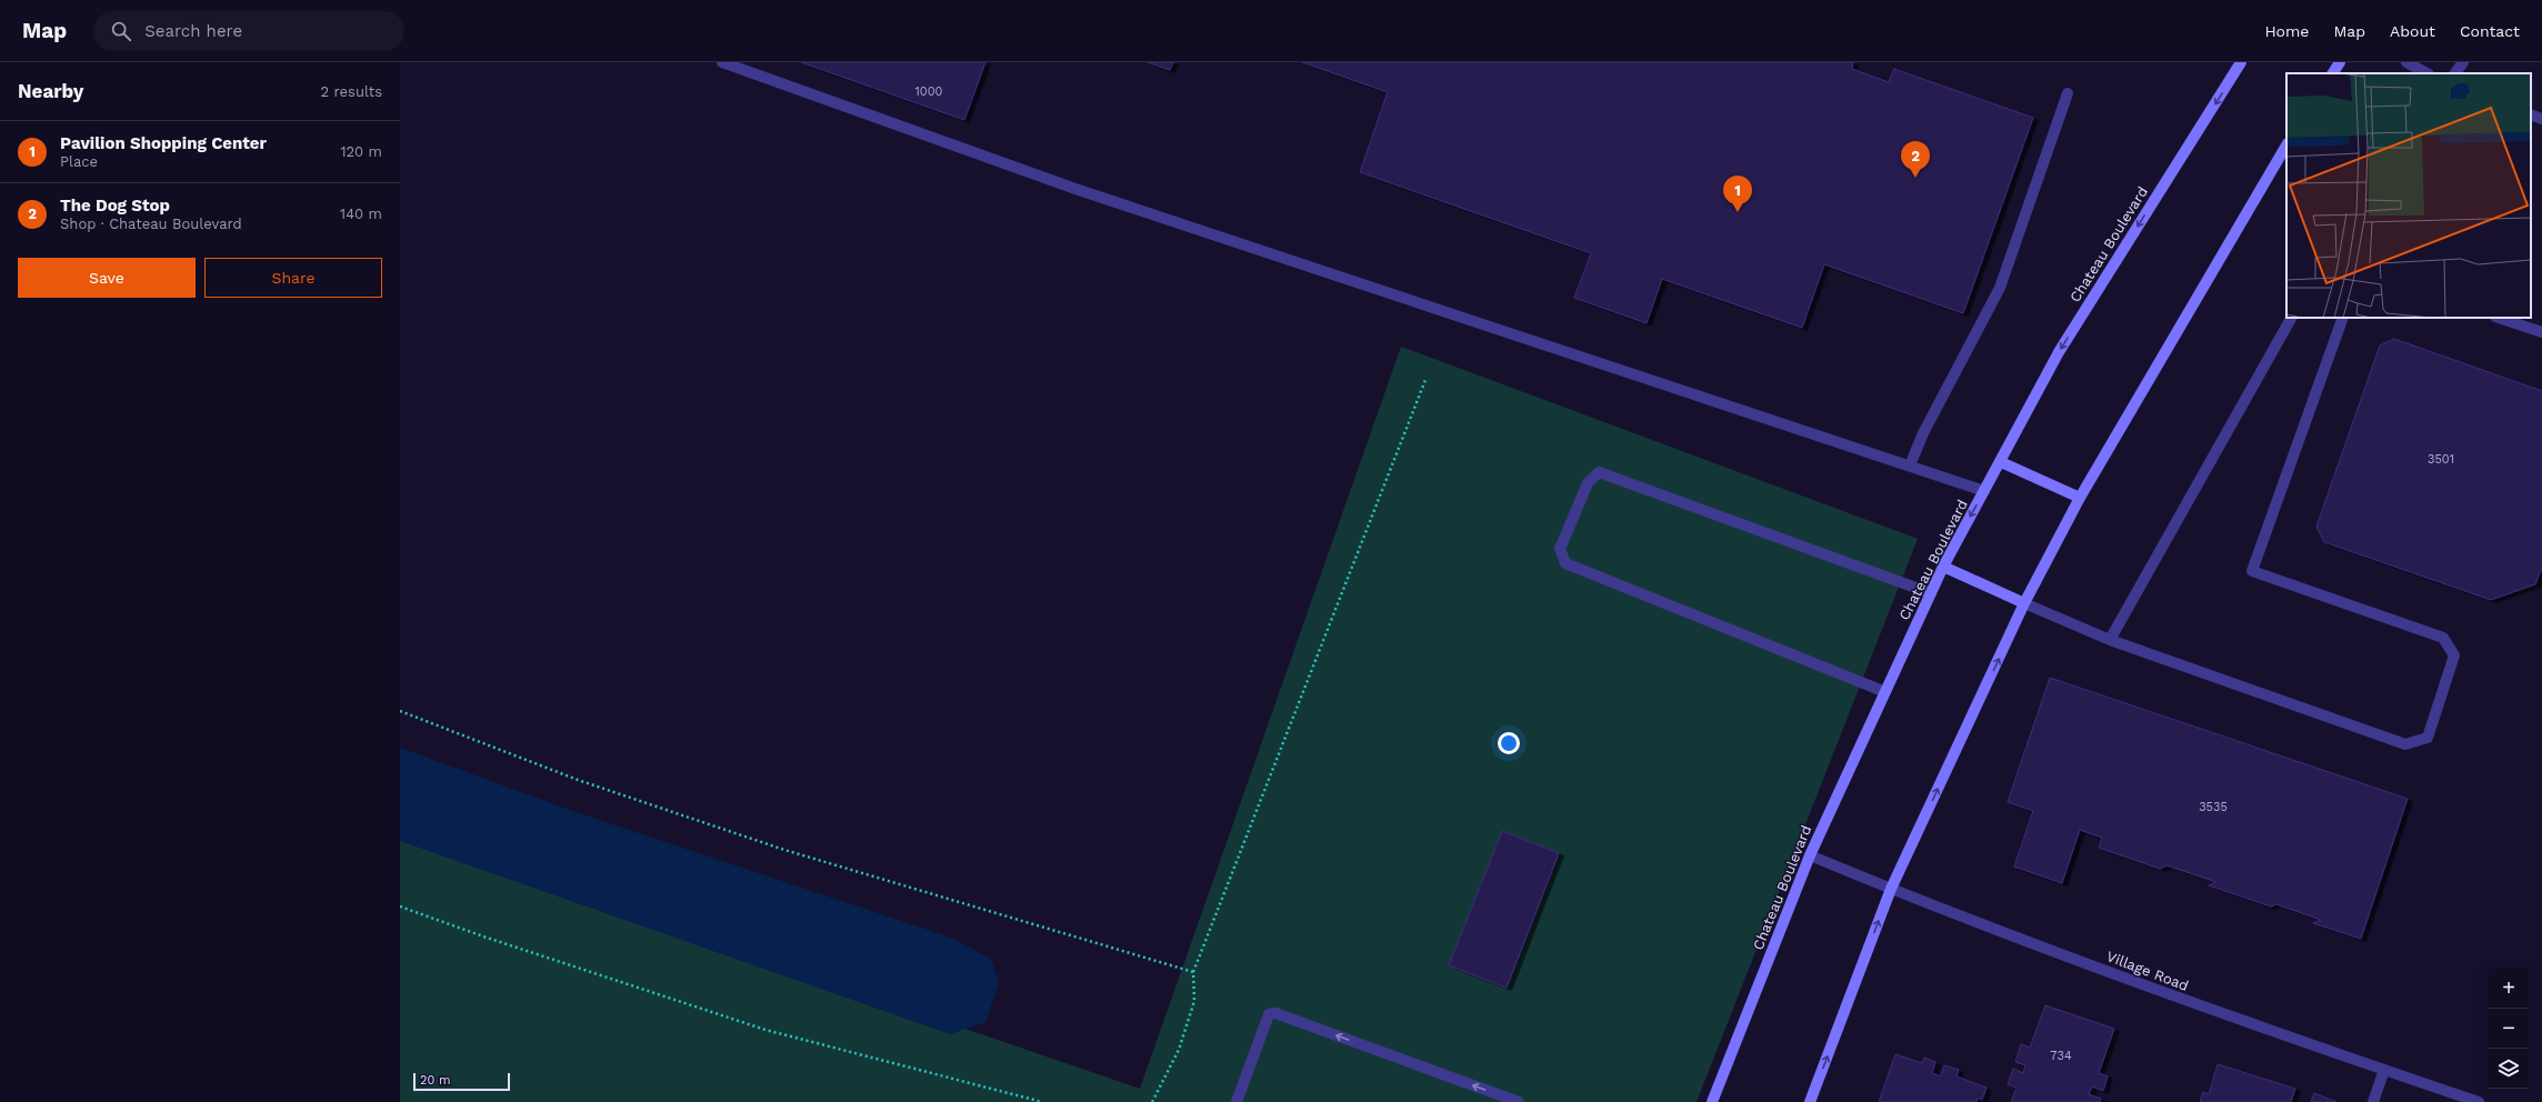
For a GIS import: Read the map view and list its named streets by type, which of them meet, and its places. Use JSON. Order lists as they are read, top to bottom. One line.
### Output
{"streets":{"street":["Chateau Boulevard","Village Road"]},"crossings":[["Chateau Boulevard","Village Road"]],"house_numbers":["1000","3501","3535","734"],"scale_bar":"20 m","page":{"header":"Map","search":"Search here","nav":["Home","Map","About","Contact"],"heading":["Nearby","2 results"],"list":[{"mark":"1","name":"Pavilion Shopping Center","note":"Place","value":"120 m"},{"mark":"2","name":"The Dog Stop","note":"Shop · Chateau Boulevard","value":"140 m"}],"pins":["2","1"],"buttons":["Save","Share"],"map_buttons":["+","−"],"scale":"20 m"}}
